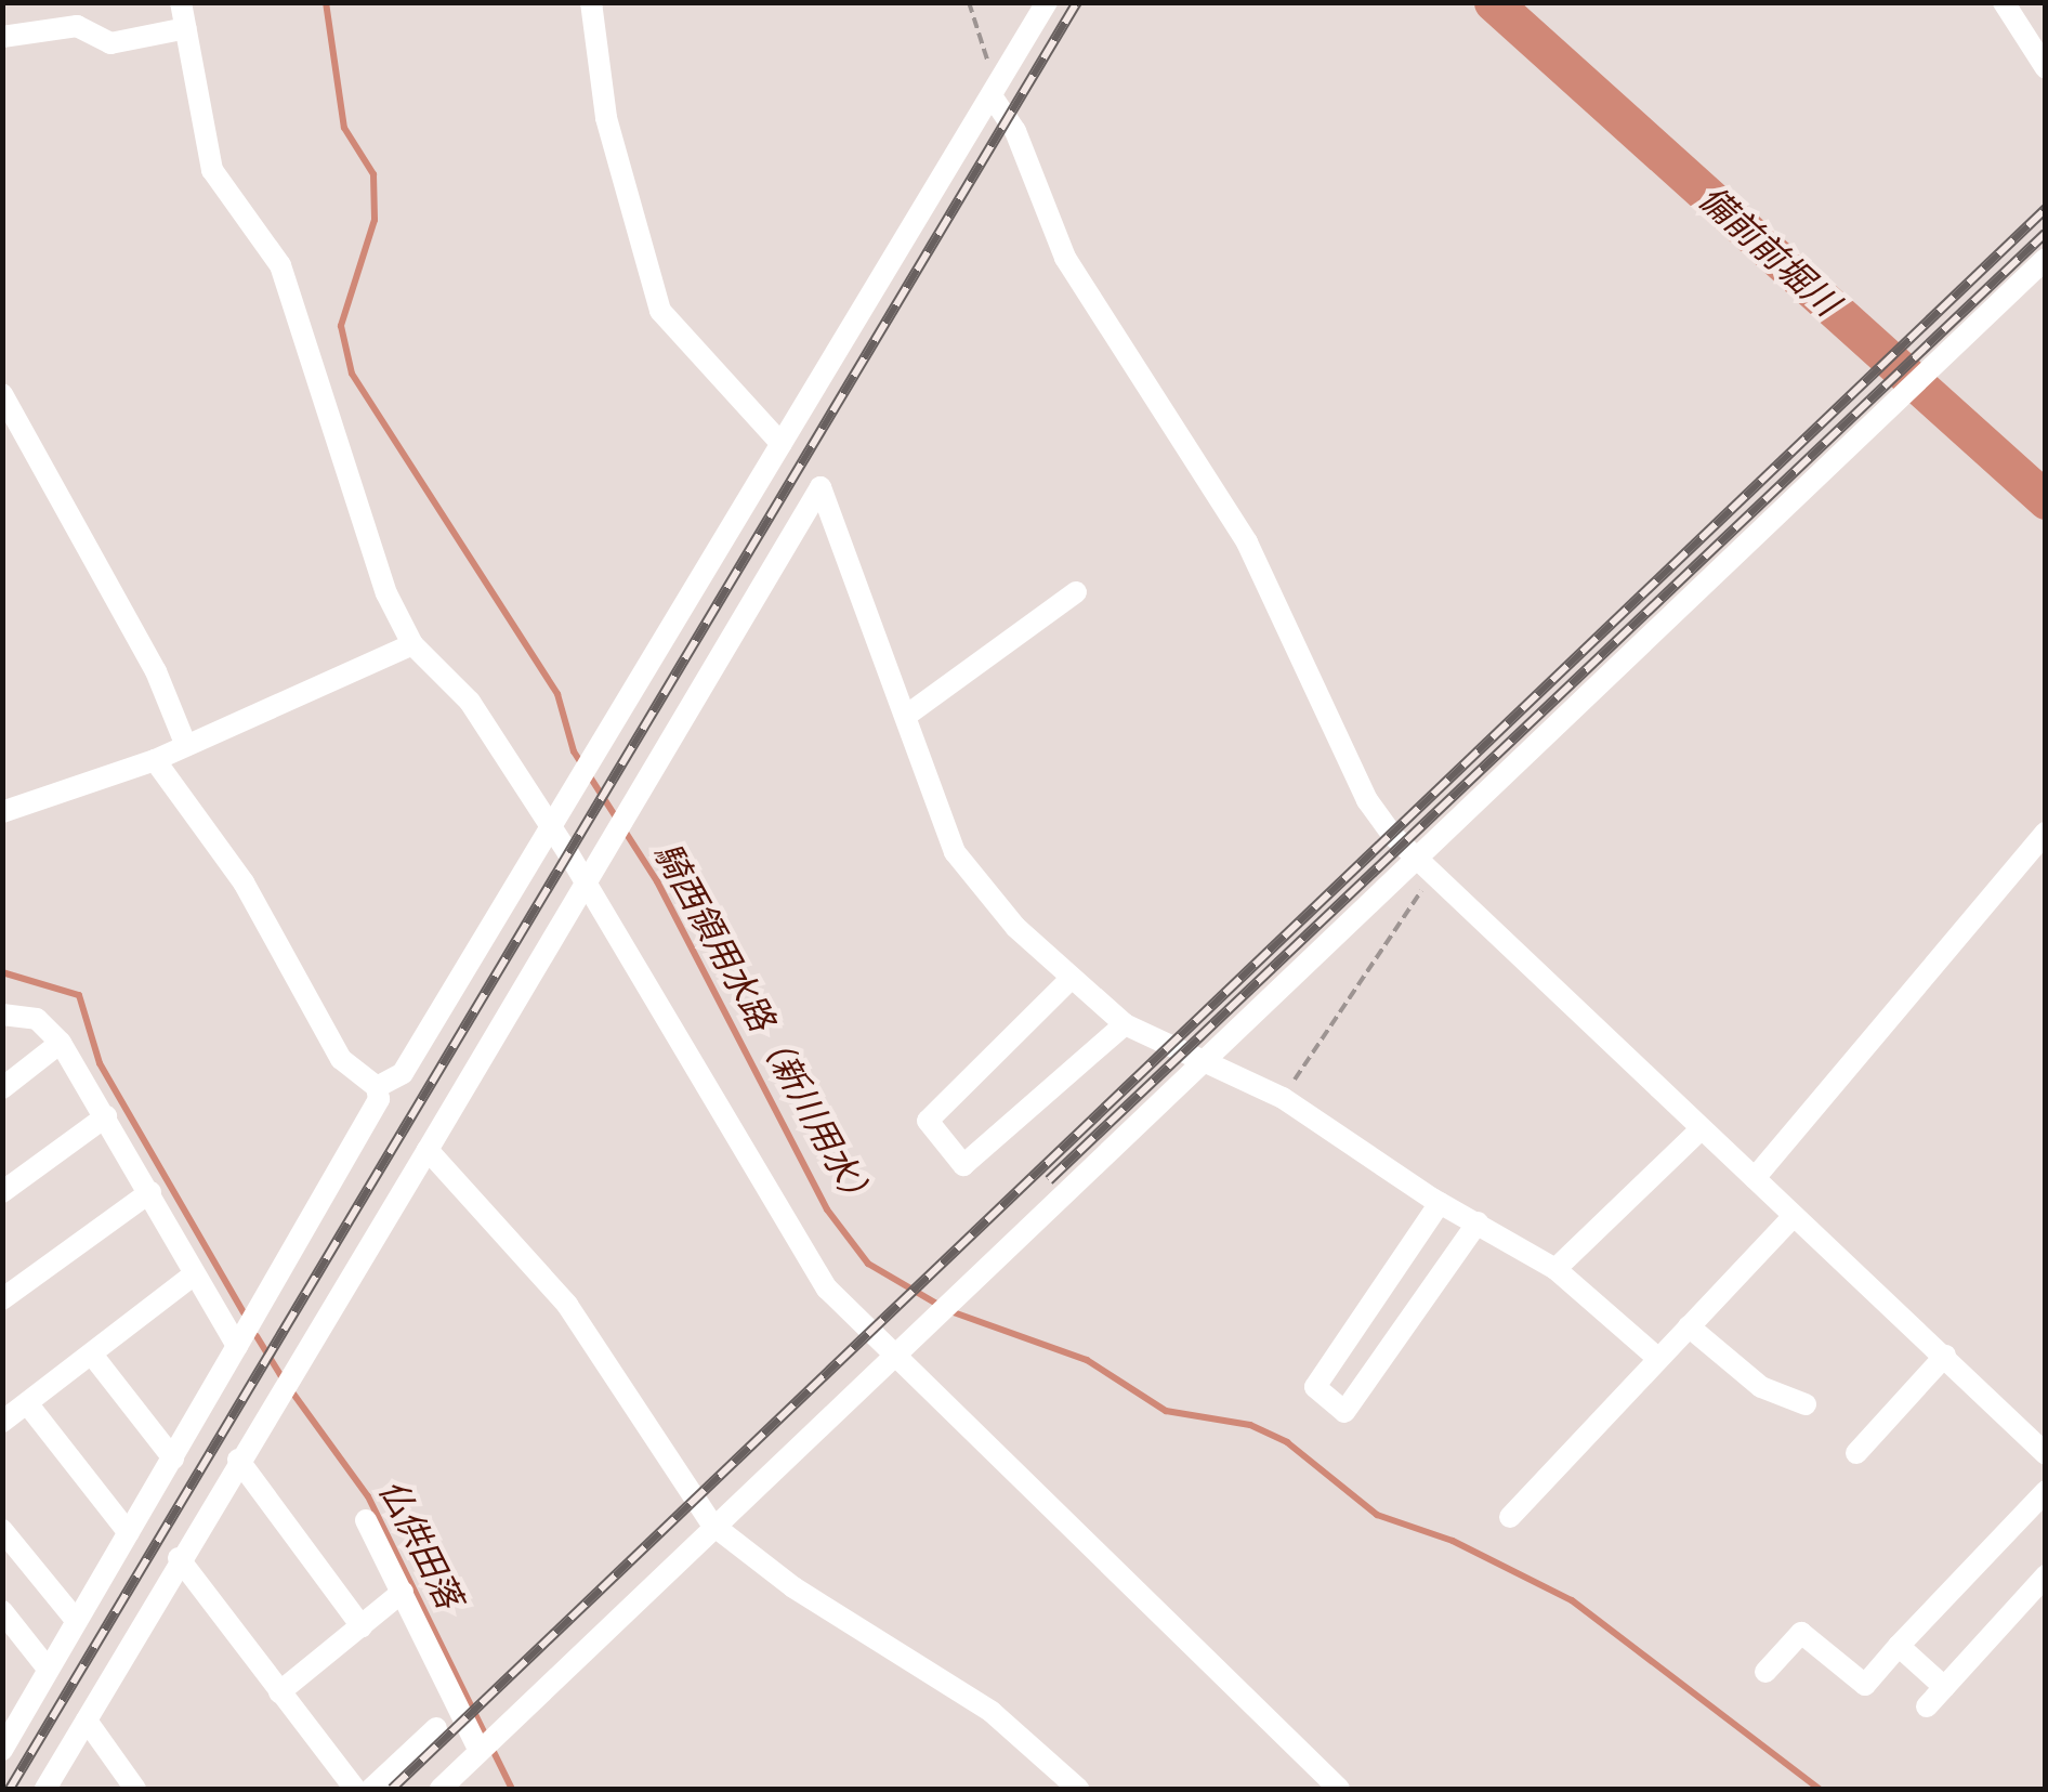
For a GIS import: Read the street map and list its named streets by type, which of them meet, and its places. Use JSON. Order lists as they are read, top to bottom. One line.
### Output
{"water":["備前前堀川","騎西領用水路（新川用水）","仏供田落"]}
